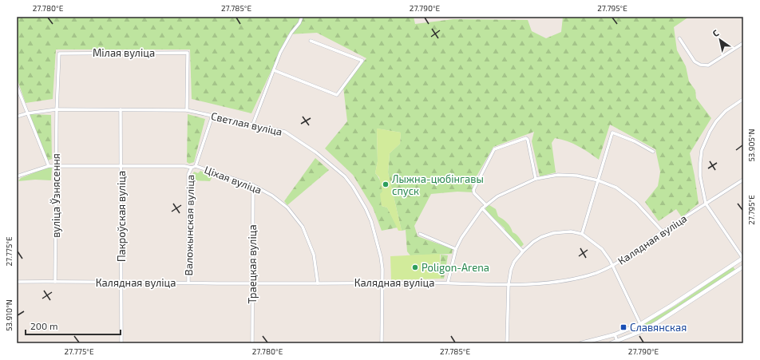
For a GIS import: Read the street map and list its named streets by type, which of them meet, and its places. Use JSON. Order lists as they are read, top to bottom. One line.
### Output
{"streets":{"street":["Мілая вуліца","Светлая вуліца","Ціхая вуліца","вуліца Ўзнясення","Пакроўская вуліца","Валожынская вуліца","Калядная вуліца","Траецкая вуліца"]},"crossings":[["Мілая вуліца","Светлая вуліца"],["Мілая вуліца","вуліца Ўзнясення"],["Светлая вуліца","вуліца Ўзнясення"],["Светлая вуліца","Пакроўская вуліца"],["Светлая вуліца","Калядная вуліца"],["Ціхая вуліца","вуліца Ўзнясення"],["Ціхая вуліца","Пакроўская вуліца"],["Ціхая вуліца","Валожынская вуліца"],["Ціхая вуліца","Калядная вуліца"],["Ціхая вуліца","Траецкая вуліца"],["вуліца Ўзнясення","Калядная вуліца"],["Пакроўская вуліца","Калядная вуліца"],["Валожынская вуліца","Калядная вуліца"],["Калядная вуліца","Траецкая вуліца"]],"places":{"other":["Лыжна-цюбінгавы спуск","Poligon-Arena"],"transit":["Славянская"]},"scale_bar":"200 m","north":"top left","coordinates":["27.780°E","27.785°E","27.790°E","27.795°E","53.905°N","27.775°E","53.910°N"]}
